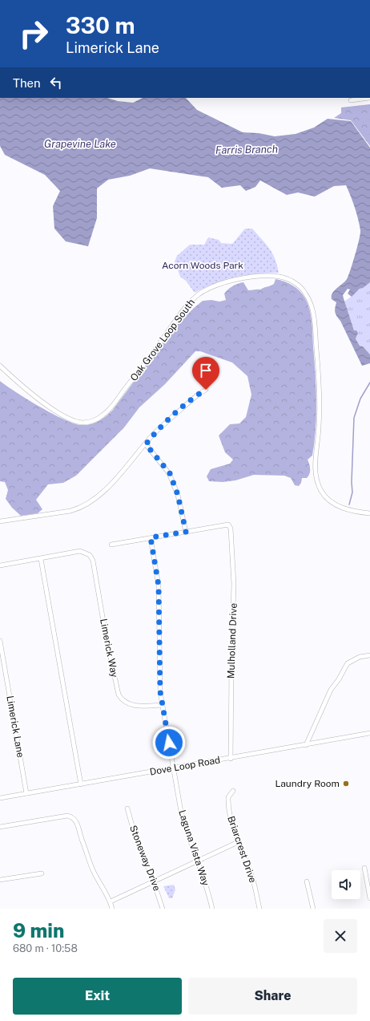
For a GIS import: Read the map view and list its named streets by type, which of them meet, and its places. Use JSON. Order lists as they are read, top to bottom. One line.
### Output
{"streets":{"street":["Oak Grove Loop South","Mulholland Drive","Limerick Way","Limerick Lane","Dove Loop Road","Laguna Vista Way","Briarcrest Drive","Stoneway Drive"]},"crossings":[["Mulholland Drive","Dove Loop Road"],["Limerick Way","Laguna Vista Way"],["Limerick Lane","Dove Loop Road"],["Dove Loop Road","Laguna Vista Way"]],"water":["Grapevine Lake","Farris Branch"],"parks":["Acorn Woods Park"],"places":["Laundry Room"],"page":{"turn":["330 m","Limerick Lane"],"then":"Then","heading":["9 min","680 m · 10:58"],"buttons":["Exit","Share"]}}
